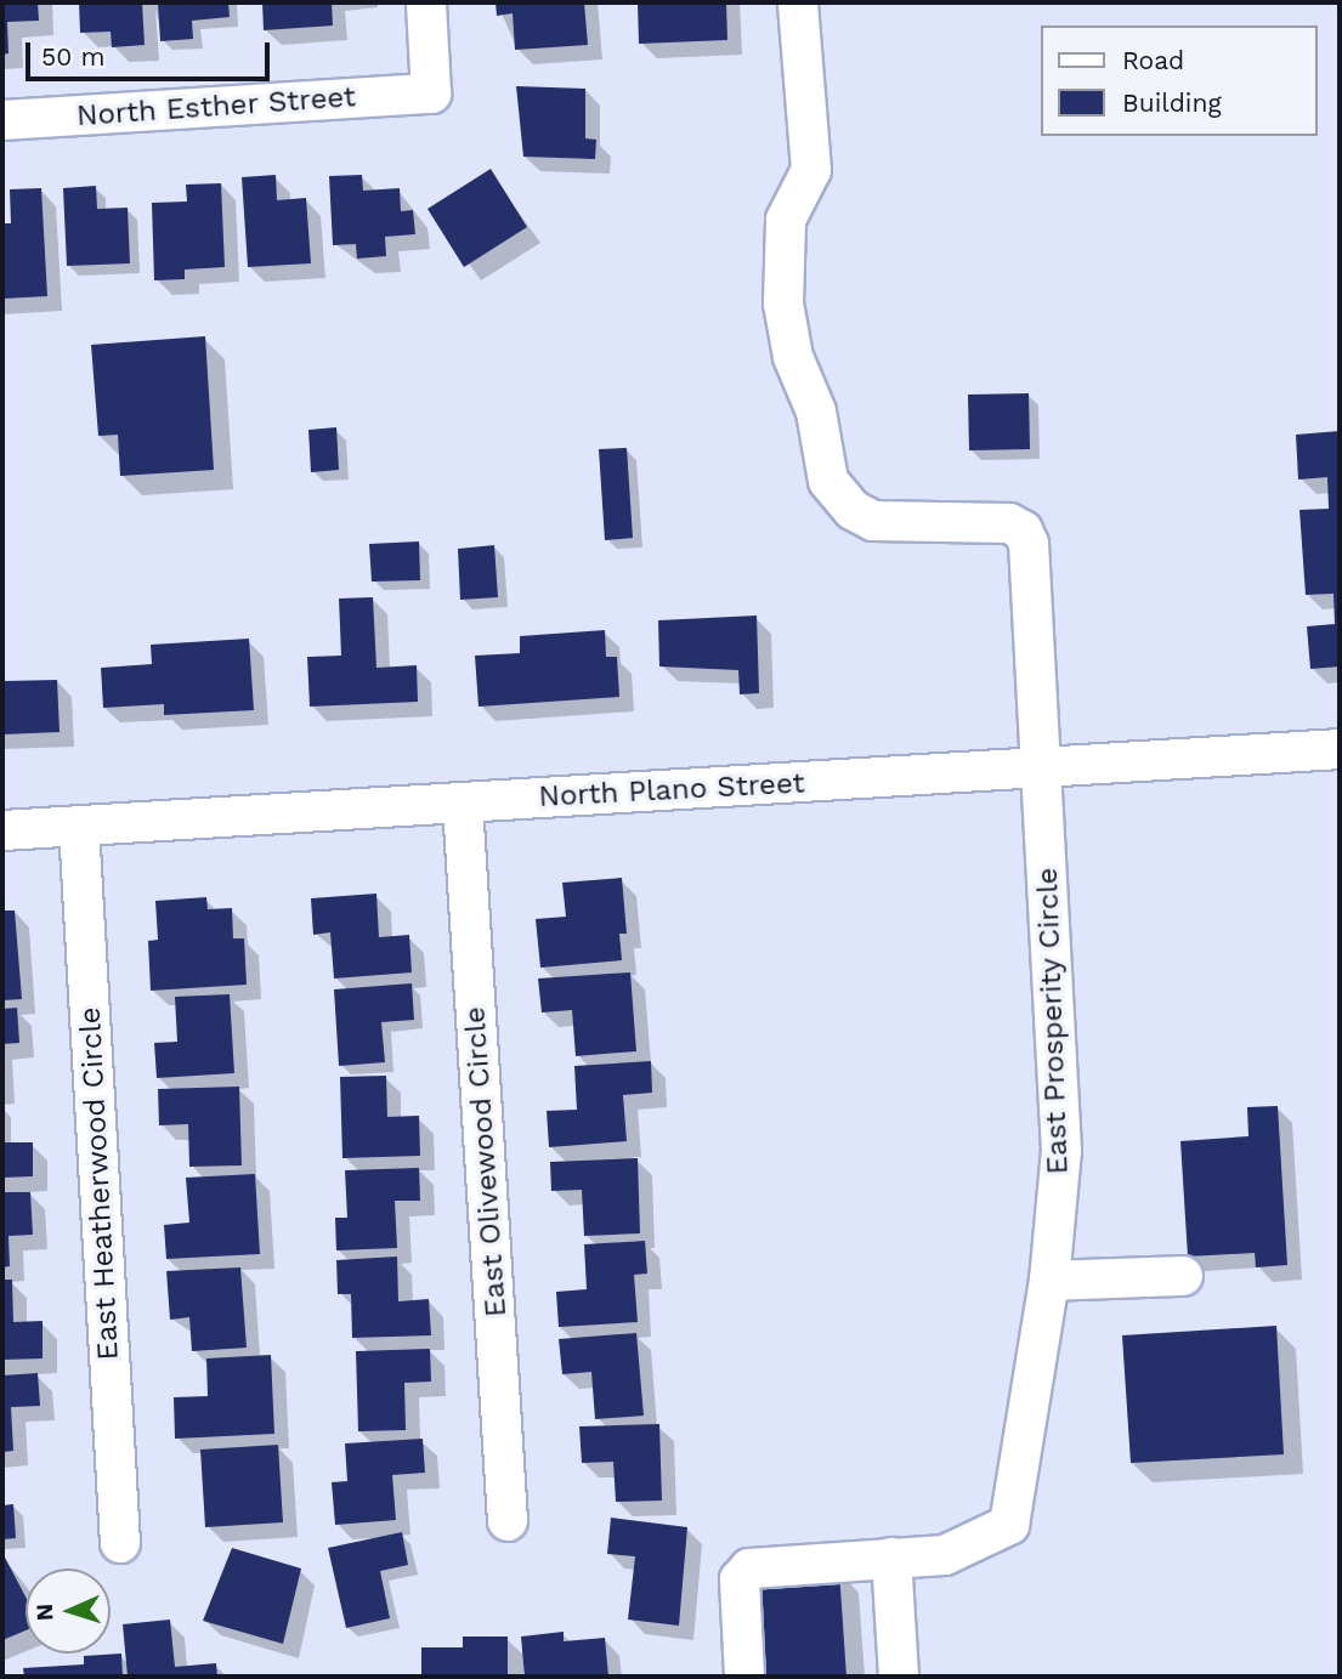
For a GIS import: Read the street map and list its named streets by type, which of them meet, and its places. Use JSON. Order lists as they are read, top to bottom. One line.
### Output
{"streets":{"street":["North Esther Street","North Plano Street","East Prosperity Circle","East Olivewood Circle","East Heatherwood Circle"]},"crossings":[["North Plano Street","East Prosperity Circle"],["North Plano Street","East Olivewood Circle"],["North Plano Street","East Heatherwood Circle"]],"legend":["Road","Building"],"scale_bar":"50 m","north":"left"}
